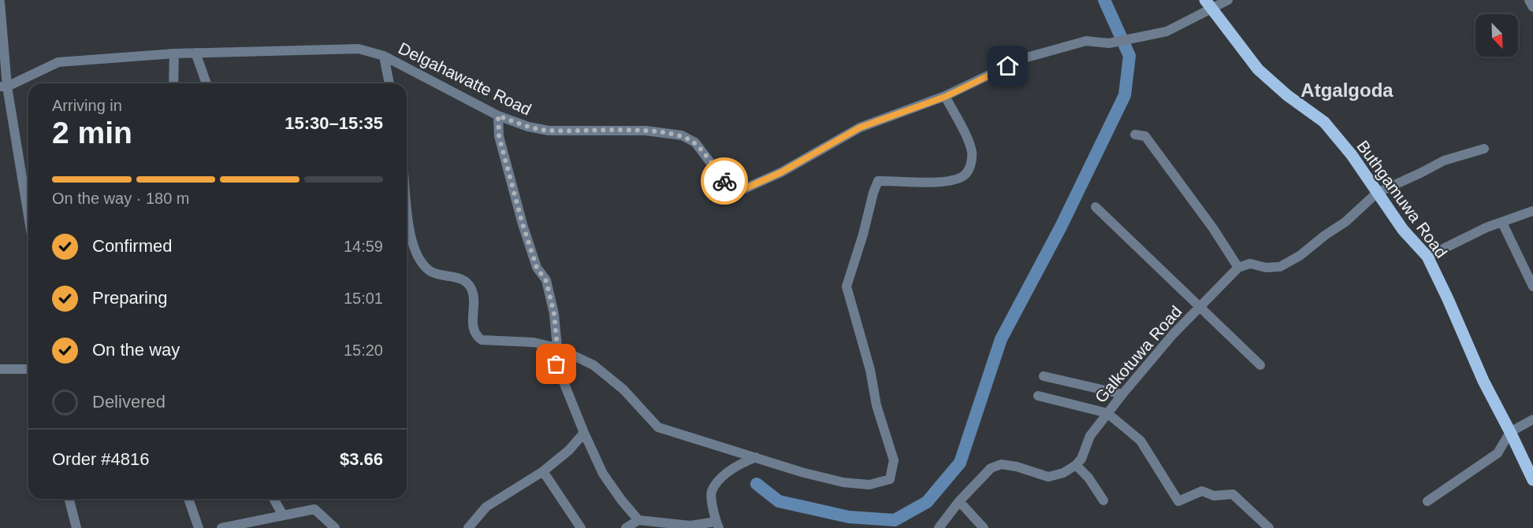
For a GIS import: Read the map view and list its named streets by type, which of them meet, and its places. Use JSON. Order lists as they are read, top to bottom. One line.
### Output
{"streets":{"main road":["Buthgamuwa Road"],"street":["Delgahawatte Road","Galkotuwa Road"]},"crossings":[["Delgahawatte Road","Buthgamuwa Road"]],"districts":["Atgalgoda"],"north":"bottom right","page":{"heading":["2 min","Arriving in","15:30–15:35"],"panel":["Order #4816","$3.66"],"bar":"On the way · 180 m","list":[["Confirmed","14:59"],["Preparing","15:01"],["On the way","15:20"],"Delivered"]}}
